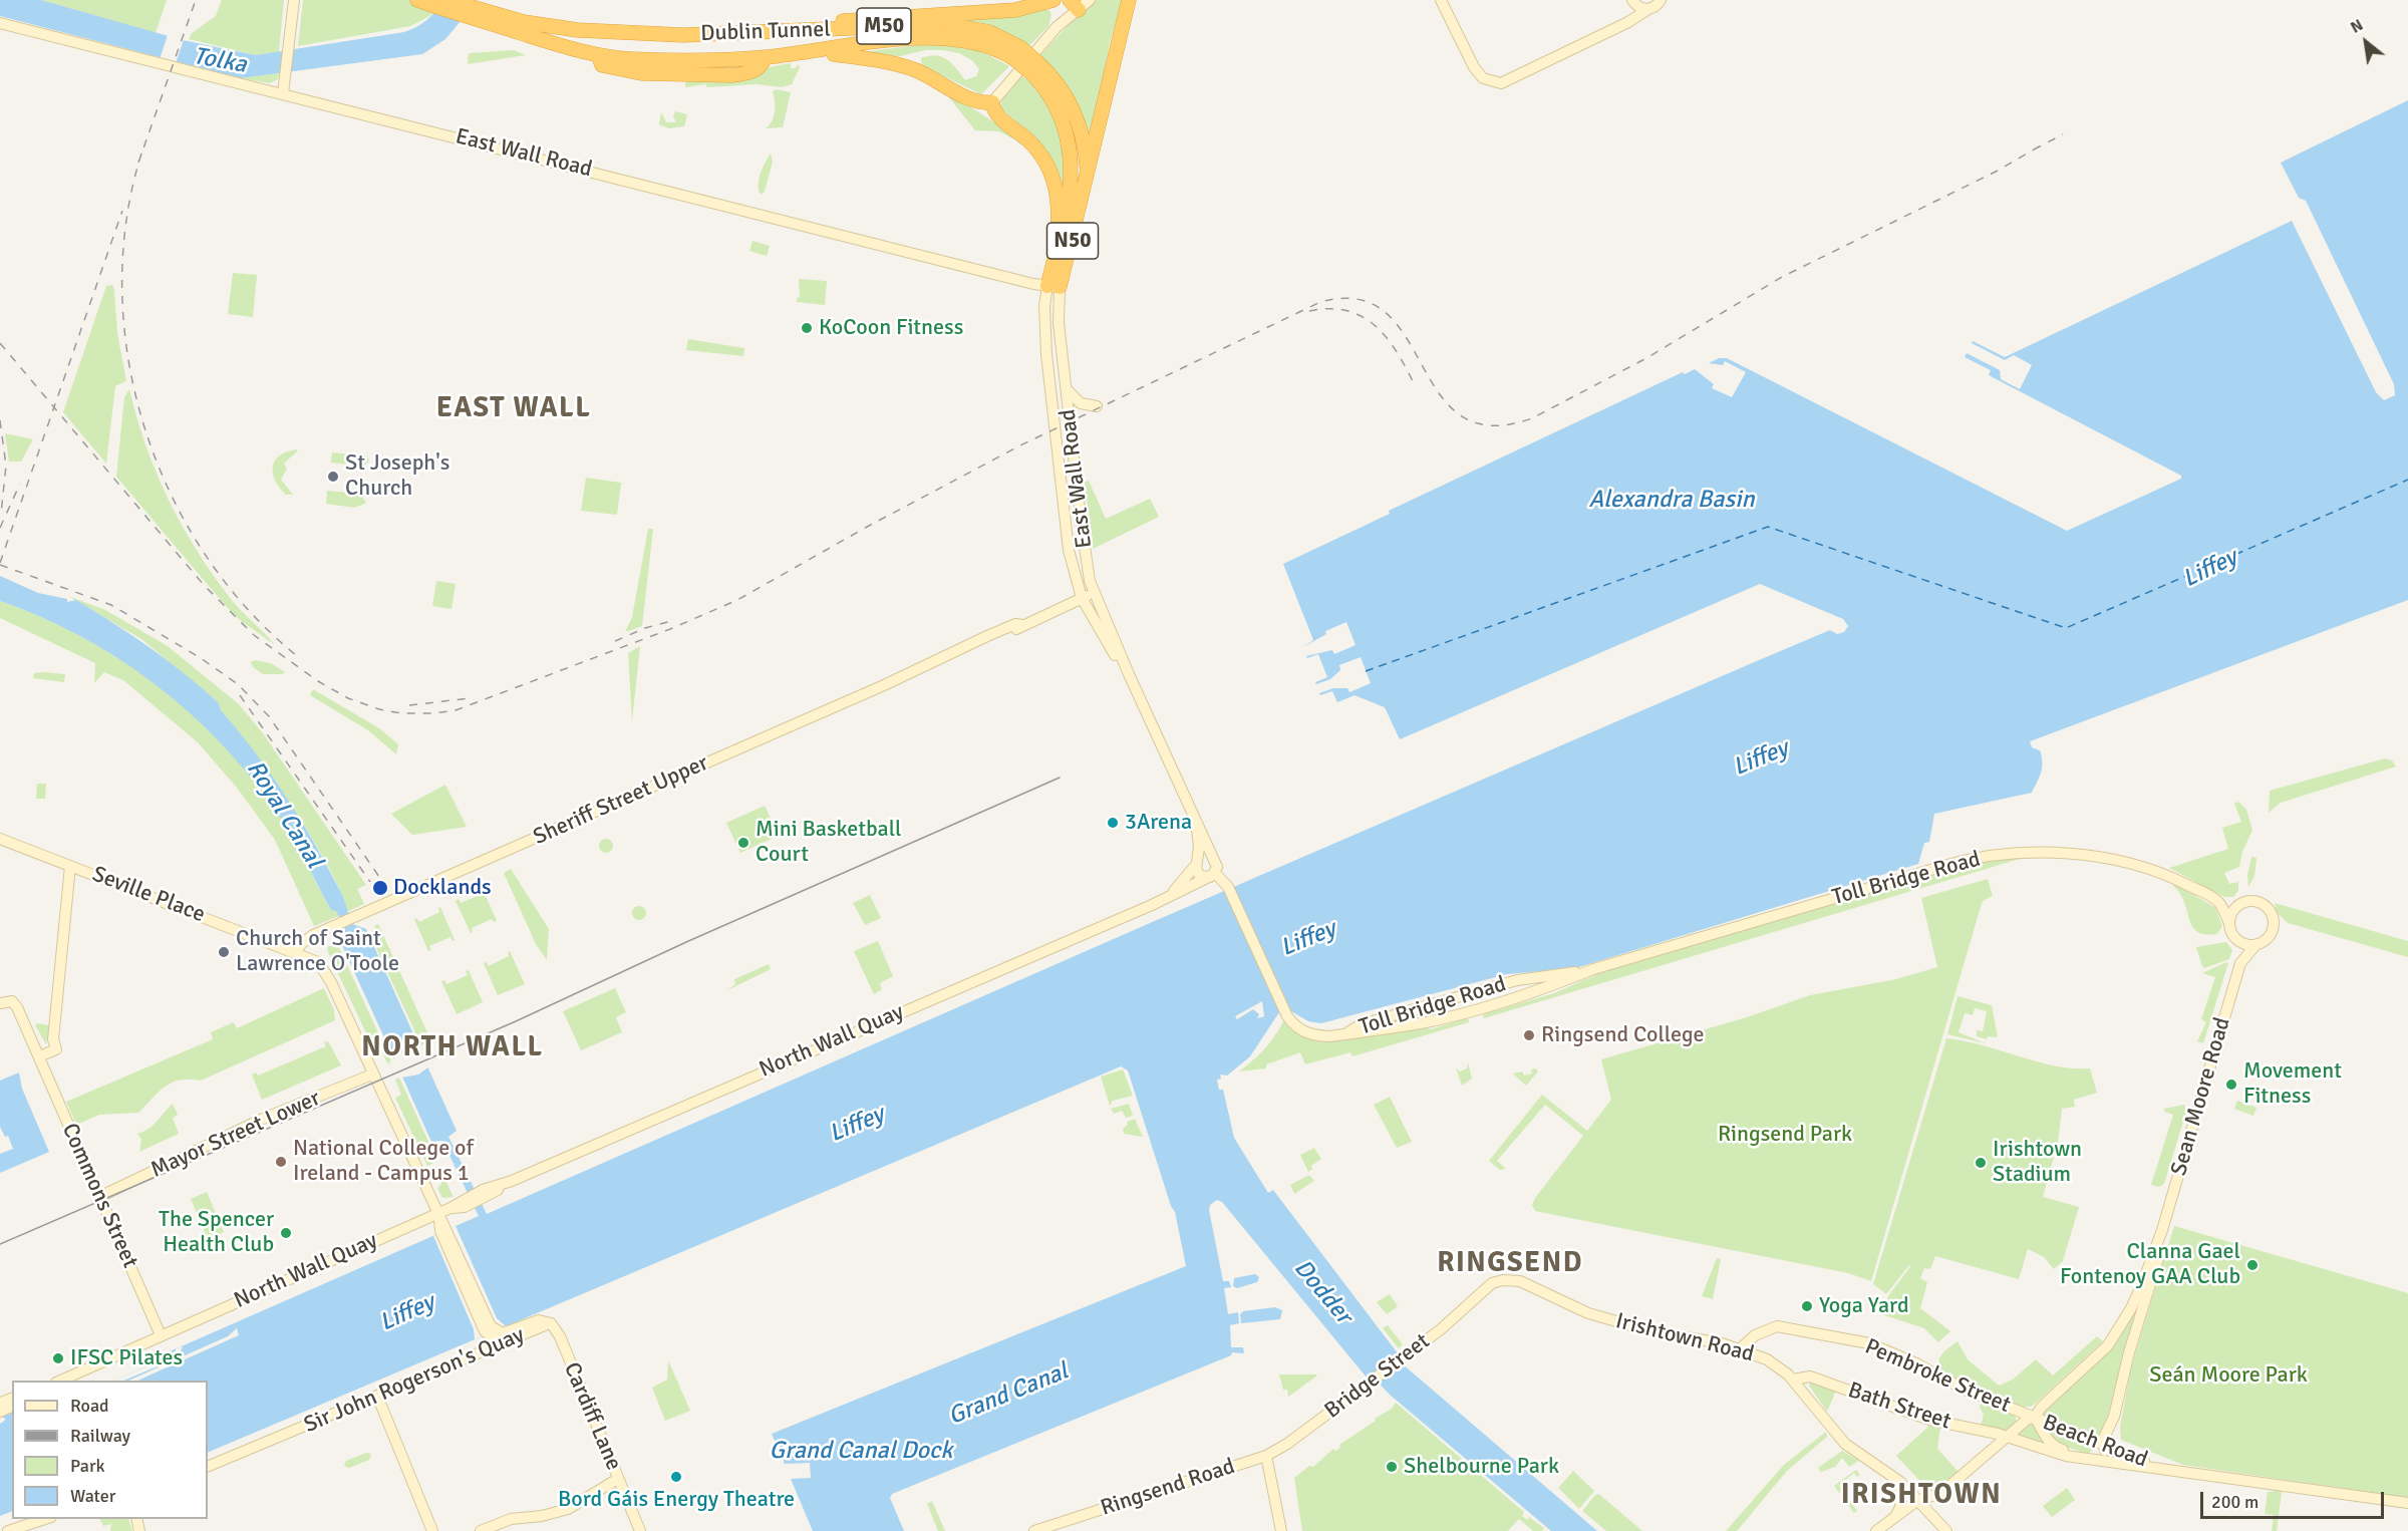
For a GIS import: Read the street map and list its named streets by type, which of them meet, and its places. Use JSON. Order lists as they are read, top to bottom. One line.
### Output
{"streets":{"highway":["M50","Dublin Tunnel","N50"],"main road":["East Wall Road","Sheriff Street Upper","Toll Bridge Road","Seville Place","North Wall Quay","Sean Moore Road","Mayor Street Lower","Commons Street","Irishtown Road","Bridge Street","Pembroke Street","Sir John Rogerson's Quay","Bath Street","Cardiff Lane","Beach Road","Ringsend Road"]},"crossings":[["M50","Dublin Tunnel"],["Dublin Tunnel","N50"],["East Wall Road","N50"],["East Wall Road","Sheriff Street Upper"],["East Wall Road","Toll Bridge Road"],["East Wall Road","North Wall Quay"],["Sheriff Street Upper","Seville Place"],["Toll Bridge Road","North Wall Quay"],["Toll Bridge Road","Sean Moore Road"],["Seville Place","North Wall Quay"],["Seville Place","Mayor Street Lower"],["Seville Place","Sir John Rogerson's Quay"],["North Wall Quay","Commons Street"],["Sean Moore Road","Irishtown Road"],["Sean Moore Road","Pembroke Street"],["Sean Moore Road","Bath Street"],["Sean Moore Road","Beach Road"],["Mayor Street Lower","Commons Street"],["Irishtown Road","Bridge Street"],["Irishtown Road","Pembroke Street"],["Irishtown Road","Bath Street"],["Bridge Street","Ringsend Road"],["Pembroke Street","Beach Road"],["Sir John Rogerson's Quay","Cardiff Lane"],["Bath Street","Beach Road"]],"districts":["EAST WALL","NORTH WALL","RINGSEND","IRISHTOWN"],"water":["Tolka","Alexandra Basin","Liffey","Royal Canal","Dodder","Grand Canal","Grand Canal Dock"],"parks":["Ringsend Park","Seán Moore Park"],"places":["KoCoon Fitness","St Joseph's Church","3Arena","Mini Basketball Court","Docklands","Church of Saint Lawrence O'Toole","Ringsend College","Movement Fitness","National College of Ireland - Campus 1","Irishtown Stadium","The Spencer Health Club","Clanna Gael Fontenoy GAA Club","Yoga Yard","IFSC Pilates","Shelbourne Park","Bord Gáis Energy Theatre"],"legend":["Road","Railway","Park","Water"],"scale_bar":"200 m","north":"top left"}
